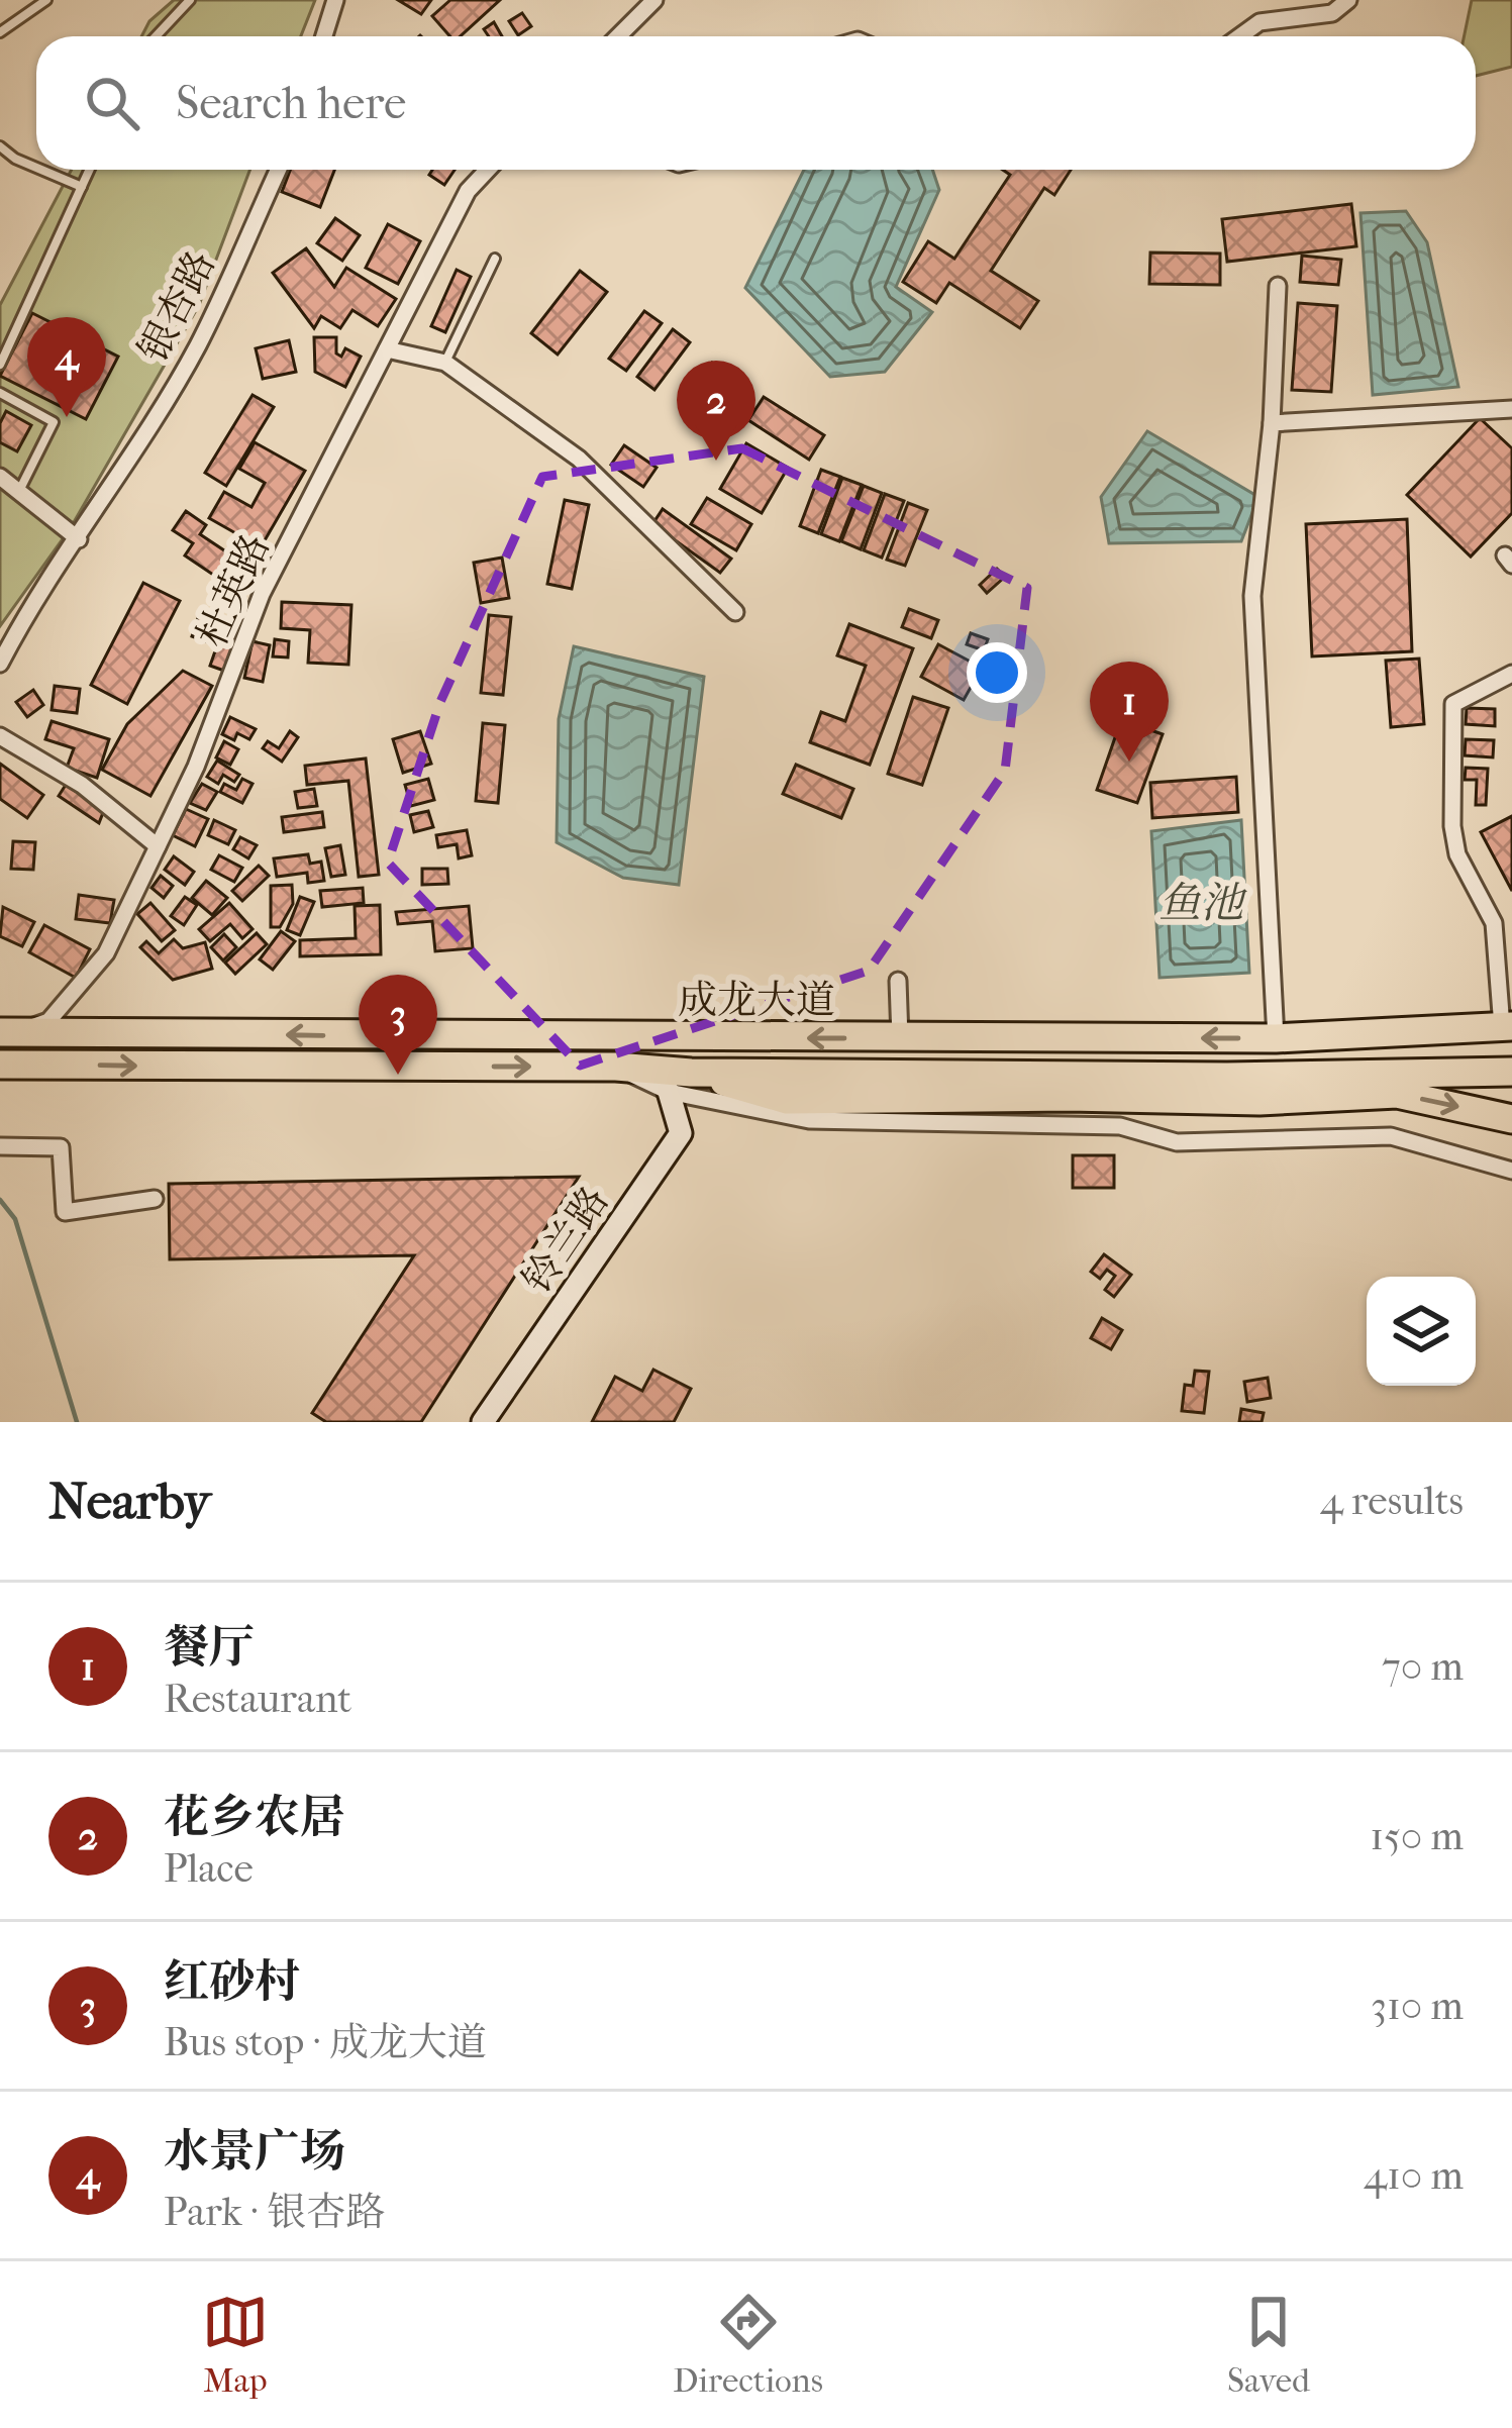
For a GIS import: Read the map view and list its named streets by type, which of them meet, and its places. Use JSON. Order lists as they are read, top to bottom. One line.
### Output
{"streets":{"highway":["成龙大道"],"street":["银杏路","杜英路","铃兰路"]},"crossings":[["杜英路","成龙大道"]],"water":["鱼池"],"page":{"search":"Search here","pins":["4","2","1","3"],"heading":["Nearby","4 results"],"list":[{"mark":"1","name":"餐厅","note":"Restaurant","value":"70 m"},{"mark":"2","name":"花乡农居","note":"Place","value":"150 m"},{"mark":"3","name":"红砂村","note":"Bus stop · 成龙大道","value":"310 m"},{"mark":"4","name":"水景广场","note":"Park · 银杏路","value":"410 m"}],"nav":["Map","Directions","Saved"]}}
